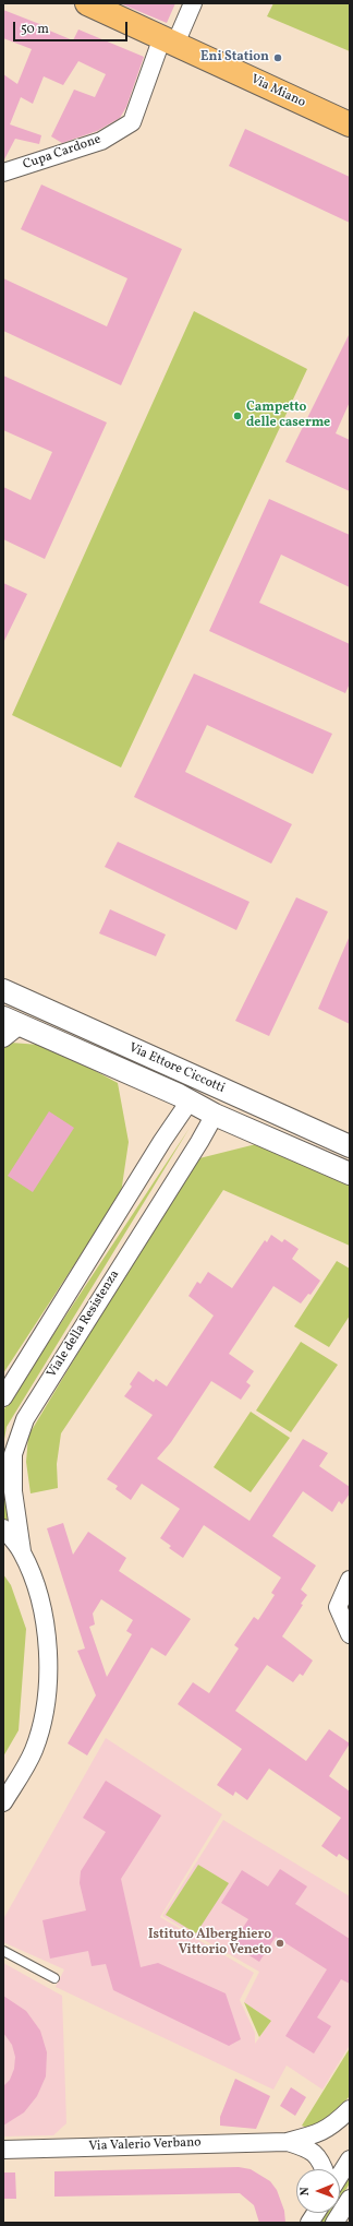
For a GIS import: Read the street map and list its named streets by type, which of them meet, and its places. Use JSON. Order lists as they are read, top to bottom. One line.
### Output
{"streets":{"main road":["Via Miano"],"street":["Cupa Cardone","Via Ettore Ciccotti","Viale della Resistenza","Via Valerio Verbano"]},"crossings":[["Via Miano","Cupa Cardone"],["Via Ettore Ciccotti","Viale della Resistenza"]],"places":["Eni Station","Campetto delle caserme","Istituto Alberghiero Vittorio Veneto"],"scale_bar":"50 m","north":"left"}
